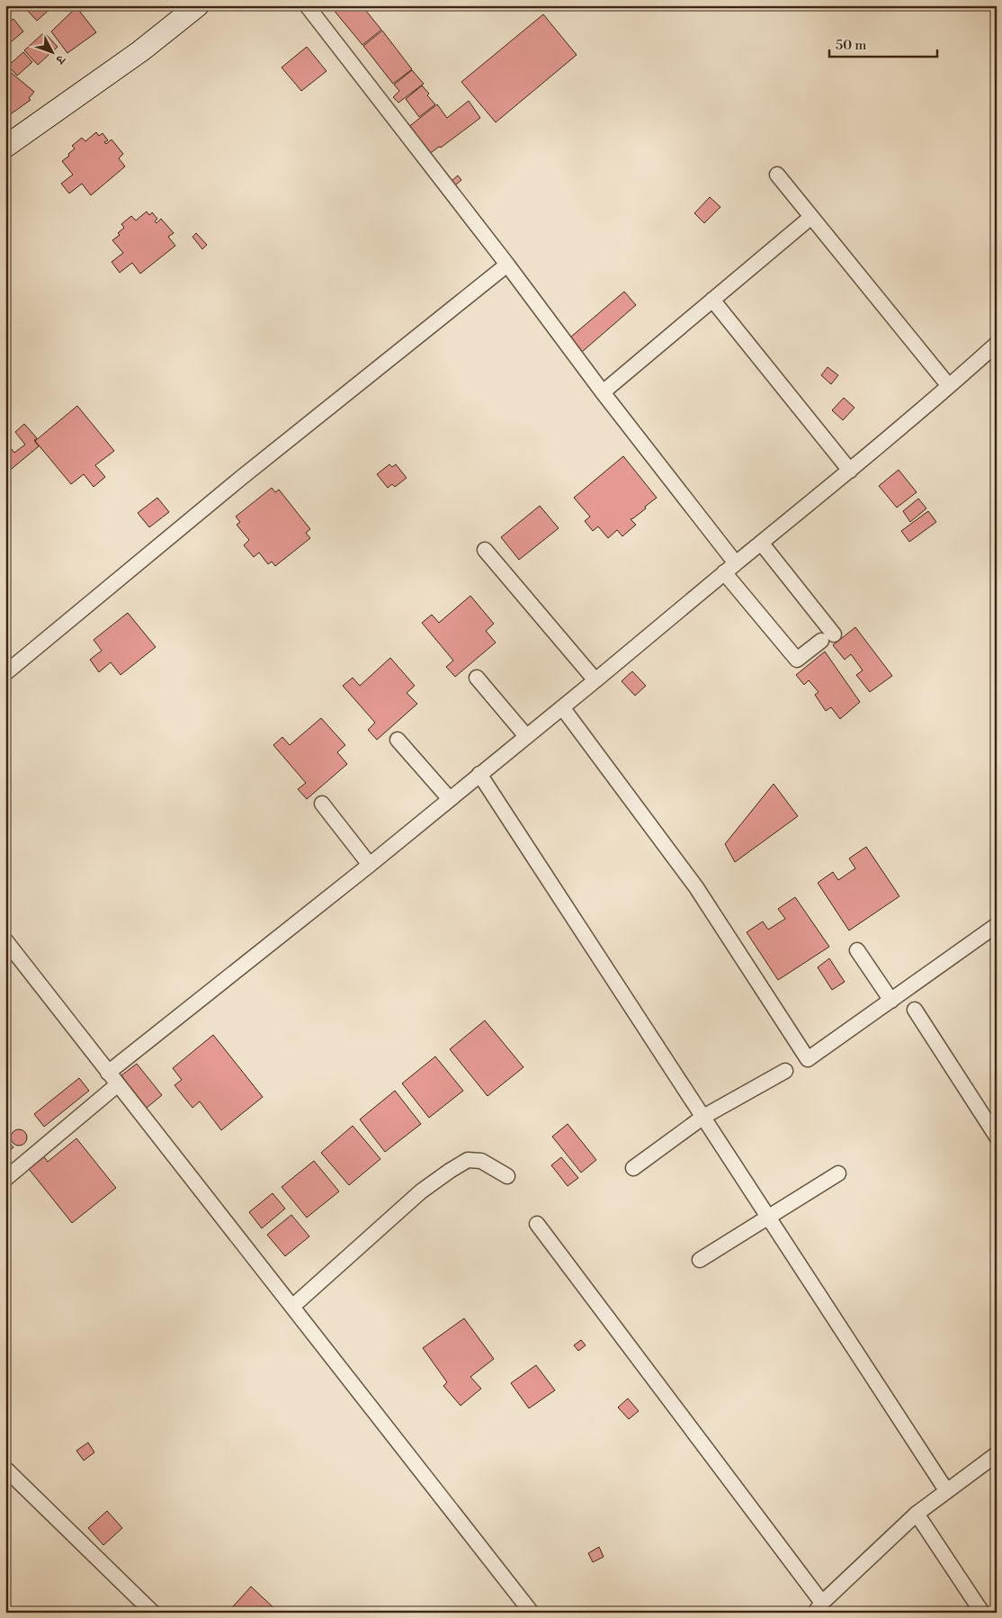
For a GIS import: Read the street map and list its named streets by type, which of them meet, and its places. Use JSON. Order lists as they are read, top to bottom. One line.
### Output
{"scale_bar":"50 m","north":"bottom right"}
